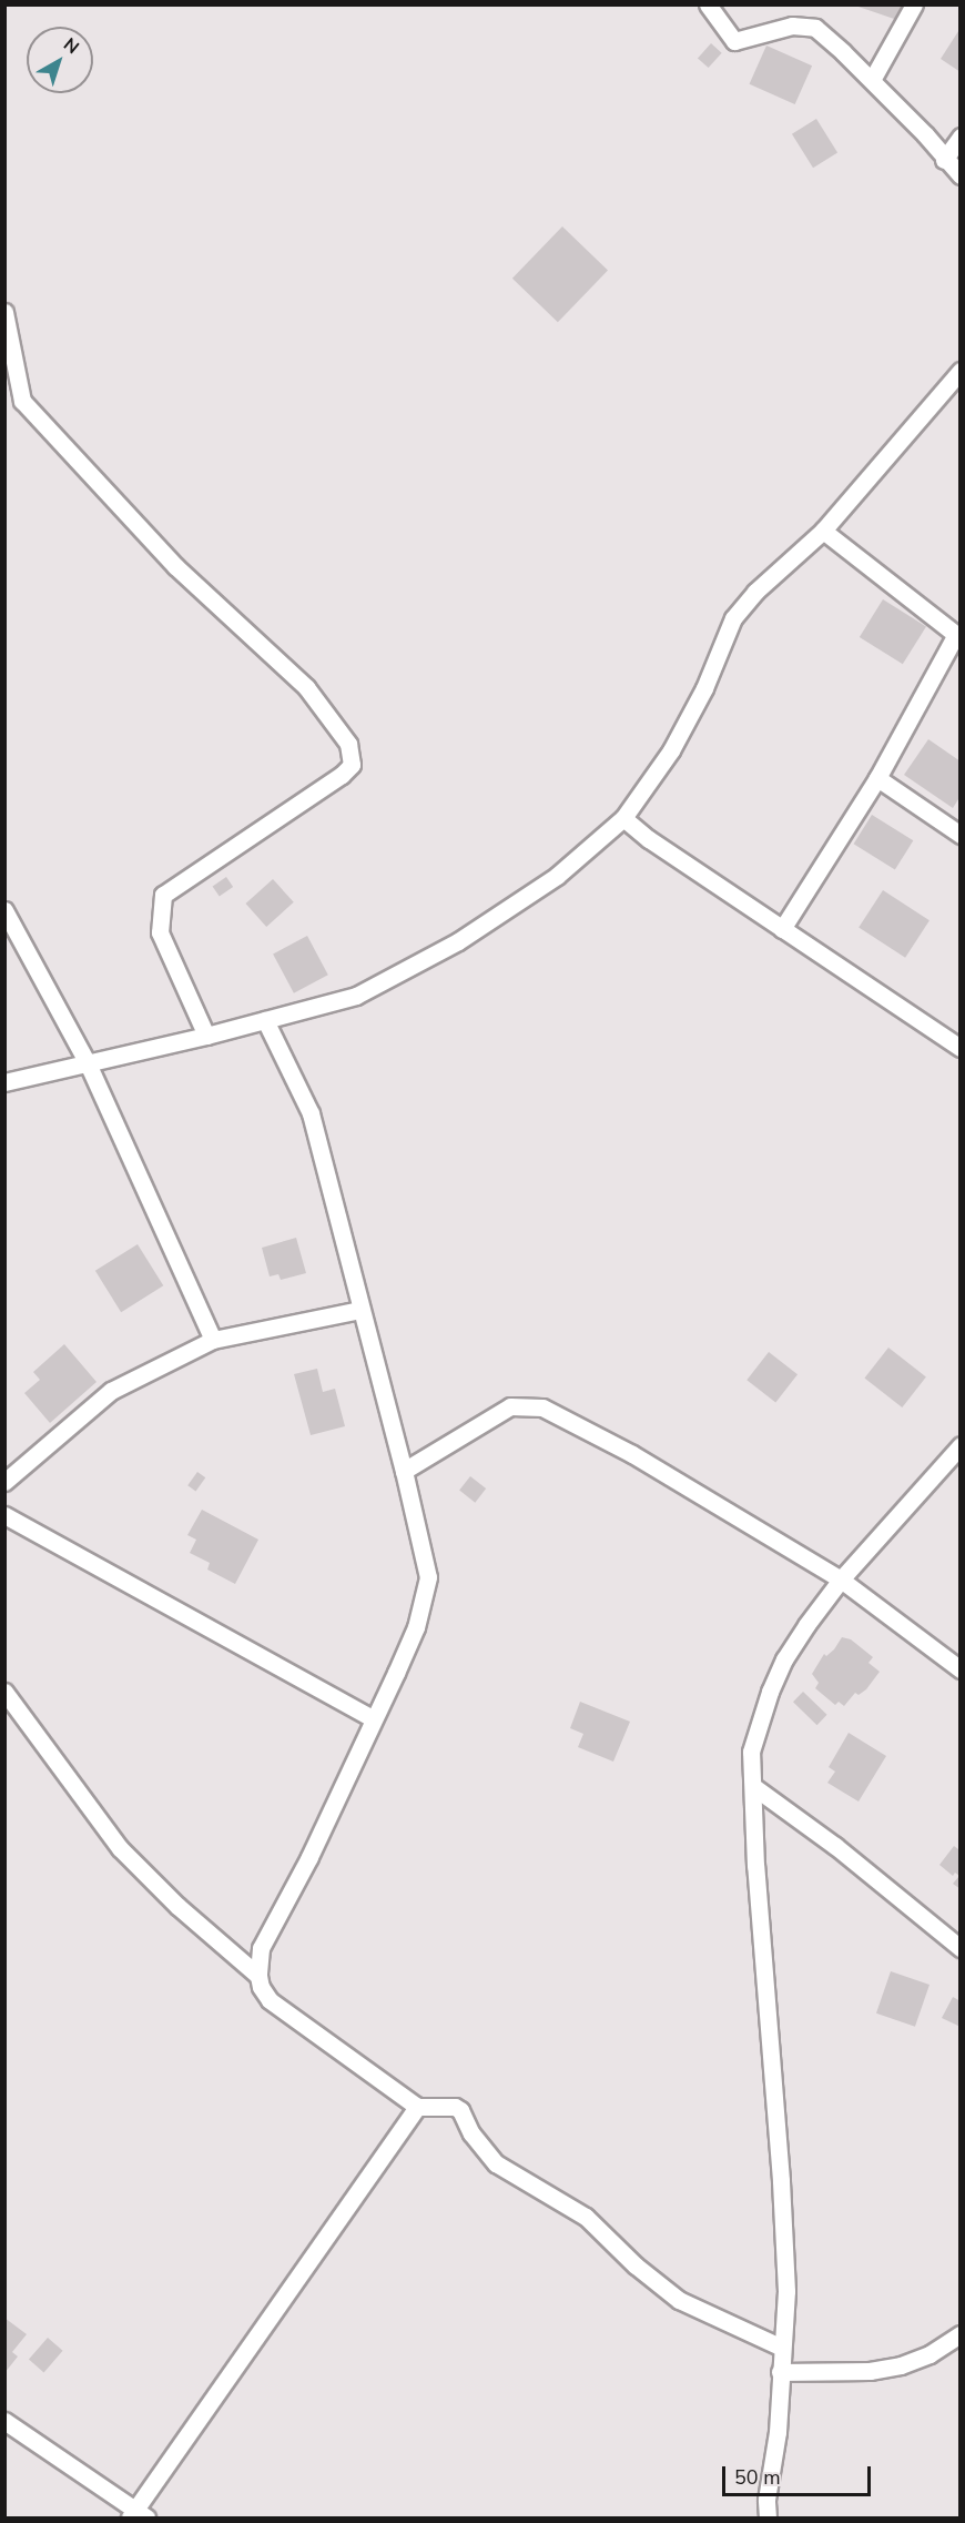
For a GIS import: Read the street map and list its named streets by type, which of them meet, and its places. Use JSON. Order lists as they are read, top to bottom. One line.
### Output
{"scale_bar":"50 m","north":"top right"}
